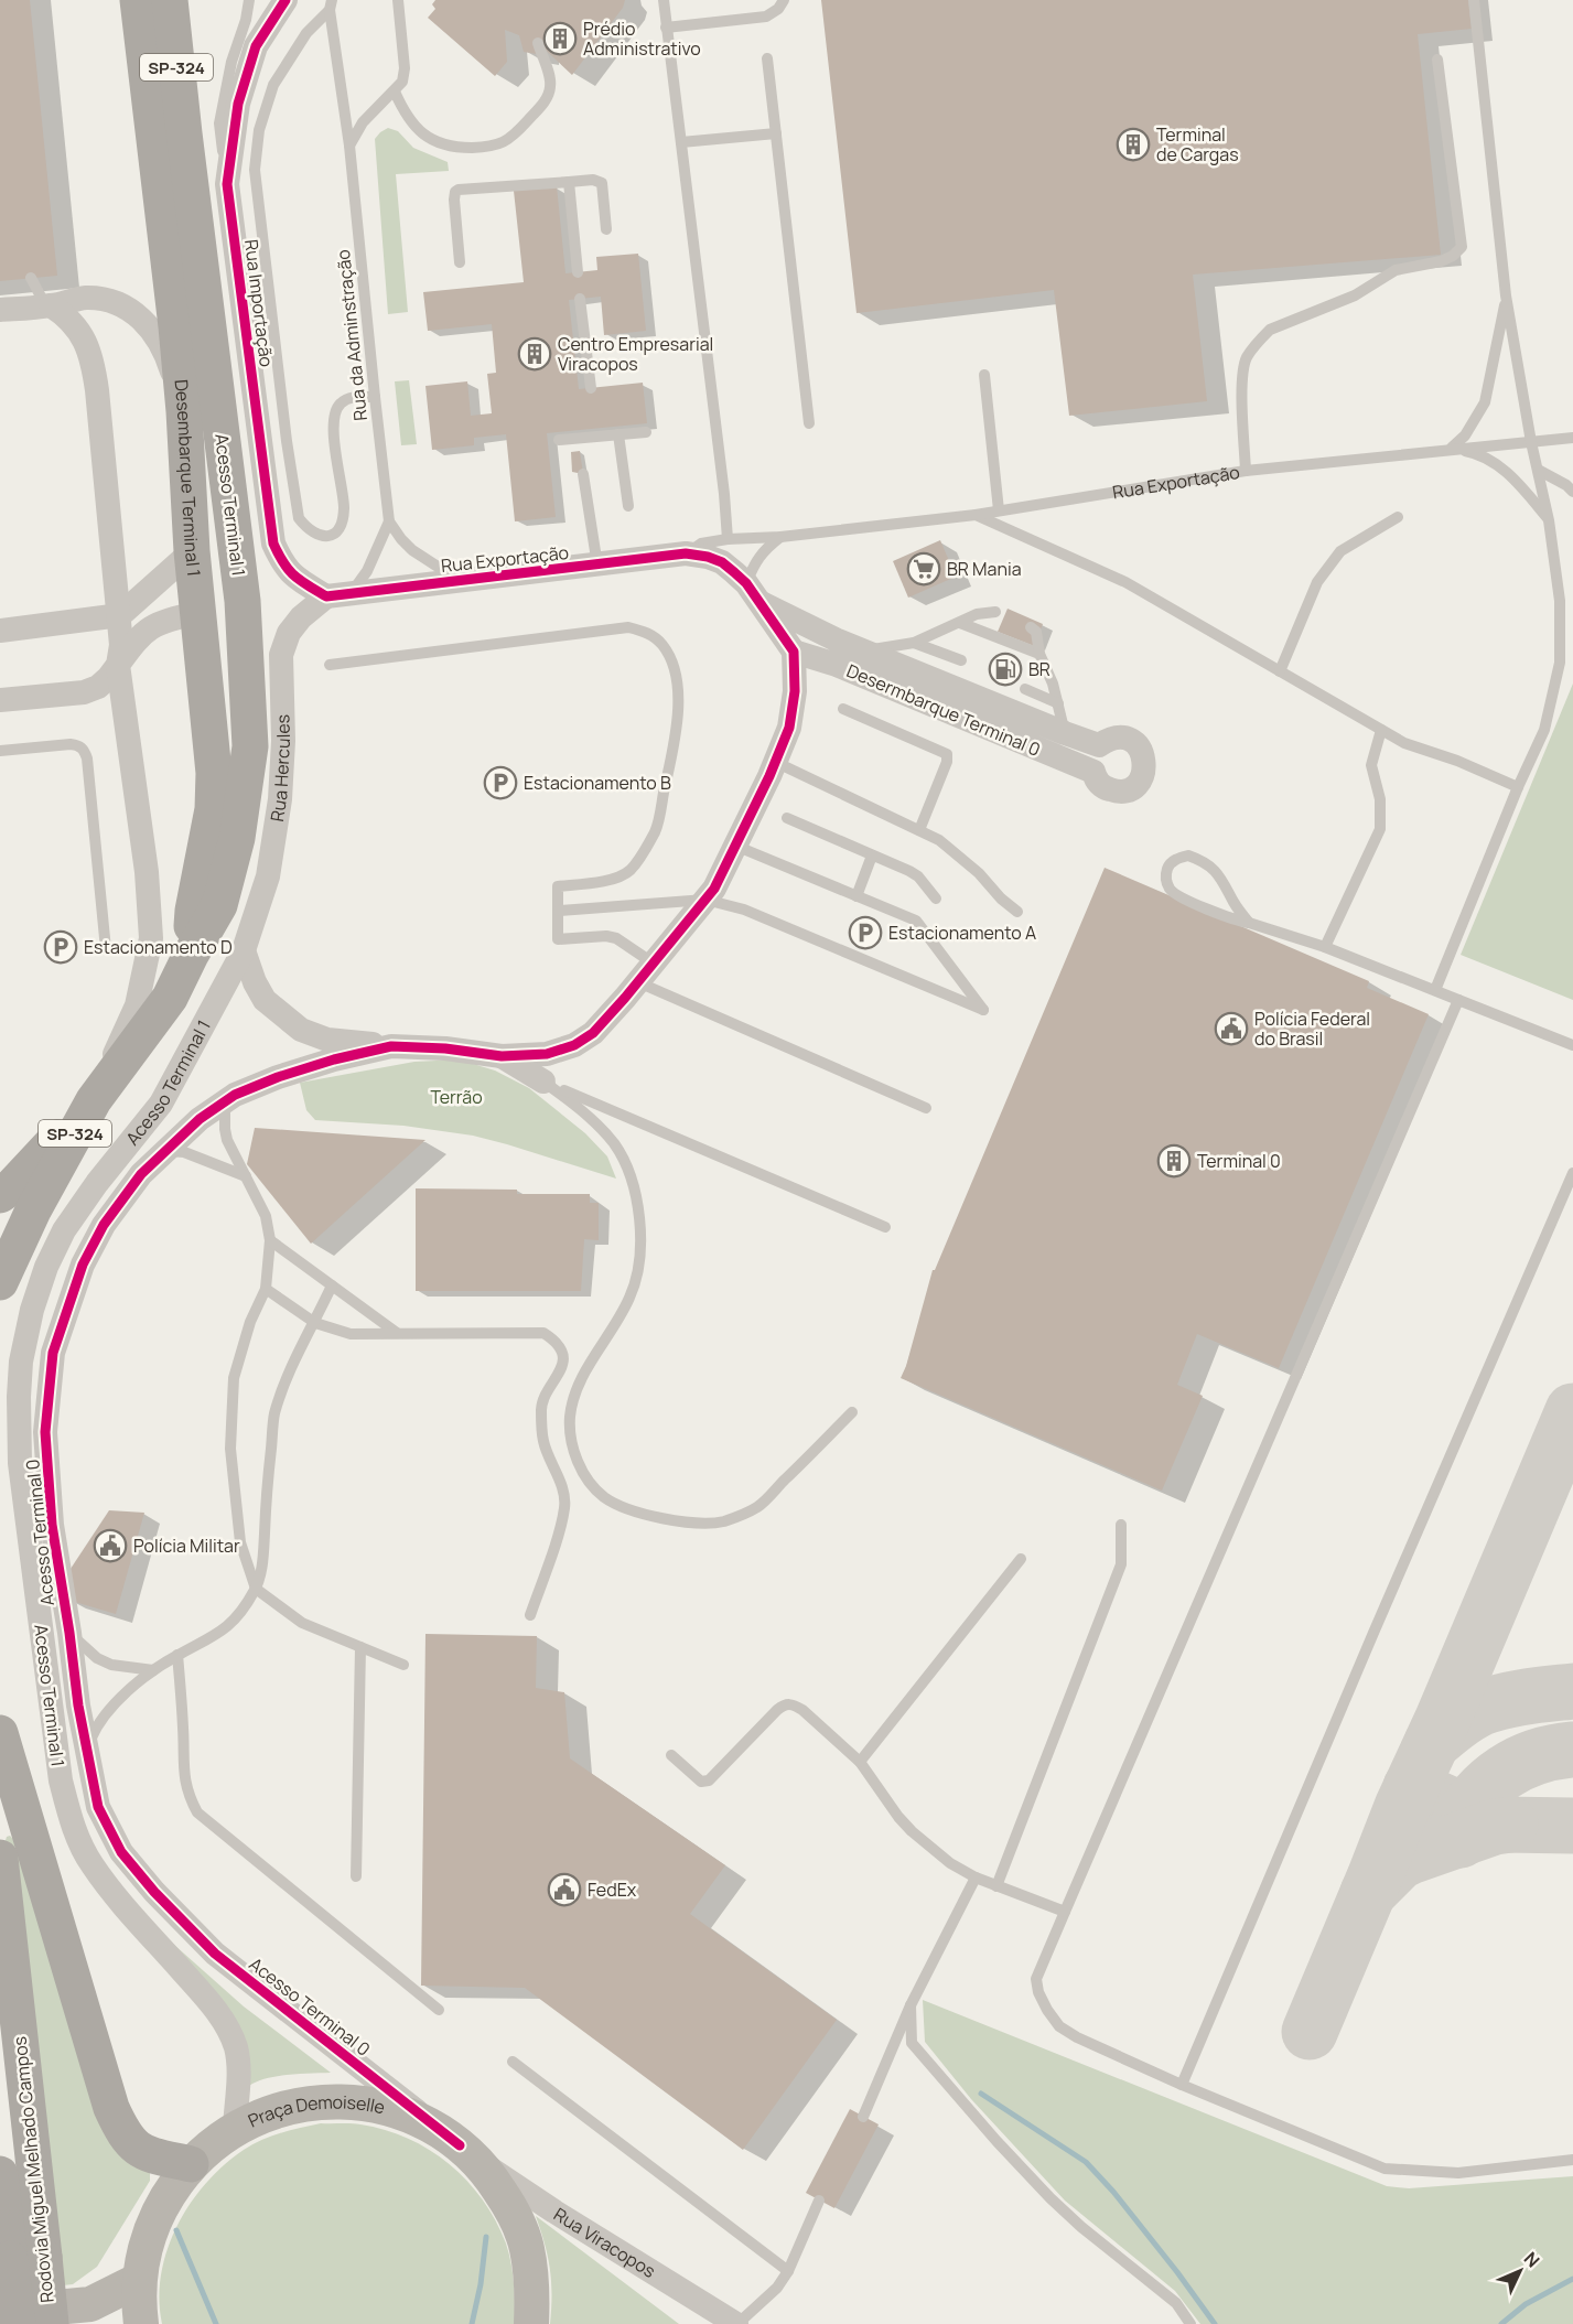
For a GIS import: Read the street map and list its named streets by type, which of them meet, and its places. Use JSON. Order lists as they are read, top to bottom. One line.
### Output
{"streets":{"main road":["SP-324","Desembarque Terminal 1","Acesso Terminal 1","Praça Demoiselle","Rodovia Miguel Melhado Campos"],"street":["Rua Importação","Rua Exportação","Desermbarque Terminal 0","Rua Hercules","Acesso Terminal 0","Rua Viracopos"],"lane":["Rua da Adminstração"]},"crossings":[["SP-324","Acesso Terminal 1"],["Rua Importação","Rua Exportação"],["Rua Importação","Rua Hercules"],["Desembarque Terminal 1","Acesso Terminal 1"],["Rua Exportação","Desermbarque Terminal 0"],["Rua Exportação","Rua Hercules"],["Acesso Terminal 1","Rua Hercules"],["Acesso Terminal 1","Praça Demoiselle"],["Acesso Terminal 0","Praça Demoiselle"],["Acesso Terminal 0","Rua Viracopos"],["Praça Demoiselle","Rua Viracopos"]],"parks":["Terrão"],"places":{"building":["Prédio Administrativo","Terminal de Cargas","Centro Empresarial Viracopos","Terminal 0"],"supermarket":["BR Mania"],"fuel station":["BR"],"parking":["Estacionamento B","Estacionamento A","Estacionamento D"],"public building":["Polícia Federal do Brasil","Polícia Militar","FedEx"]},"north":"top right"}
